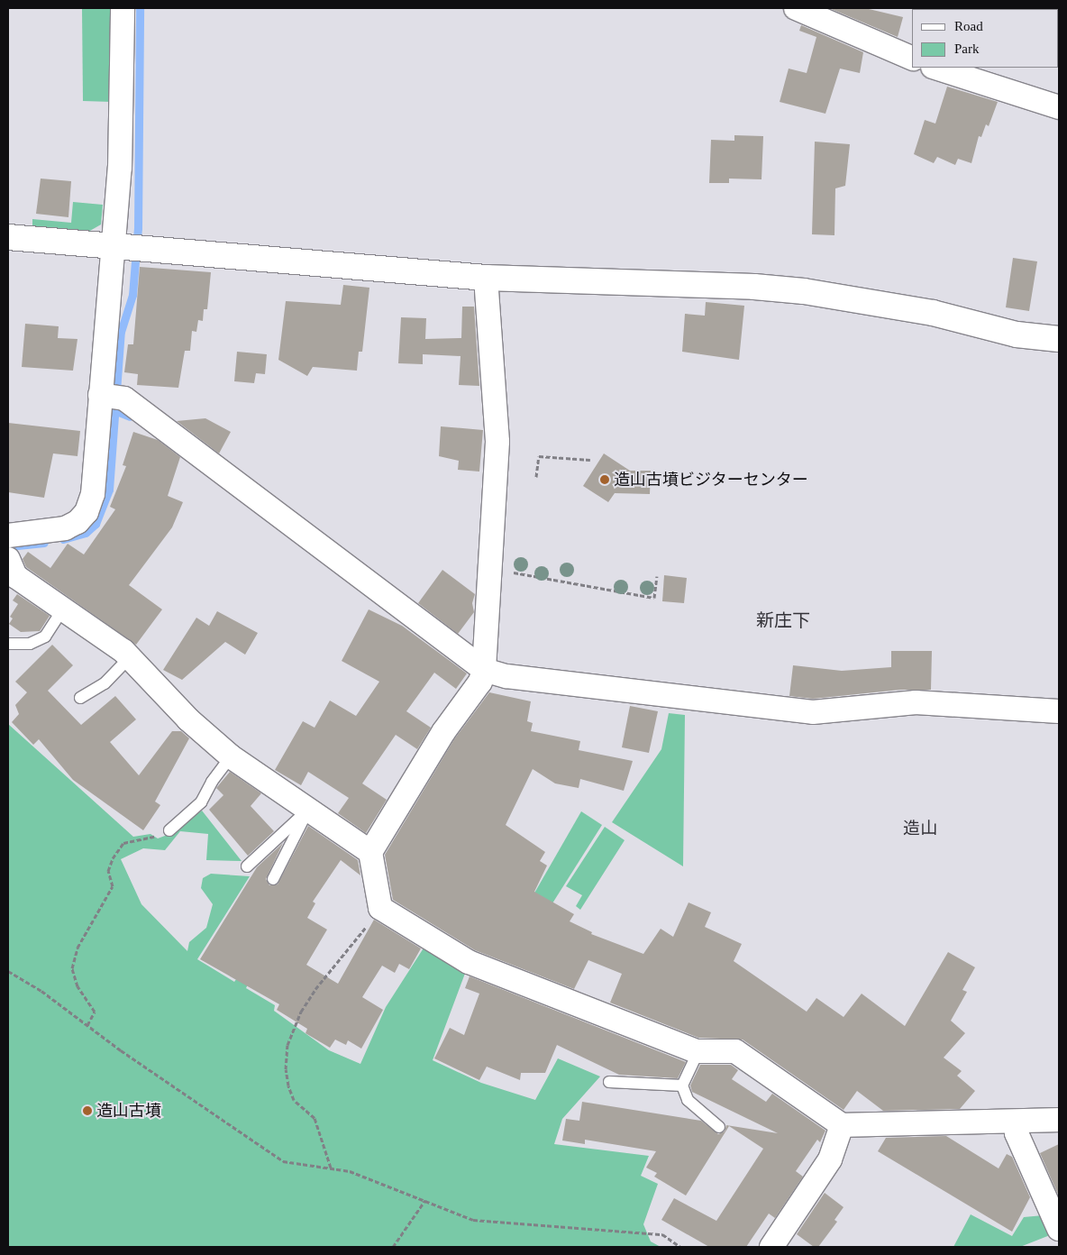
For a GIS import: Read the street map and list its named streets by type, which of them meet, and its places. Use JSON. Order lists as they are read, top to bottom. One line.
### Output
{"districts":["新庄下","造山"],"places":["造山古墳ビジターセンター","造山古墳"],"legend":["Road","Park"]}
